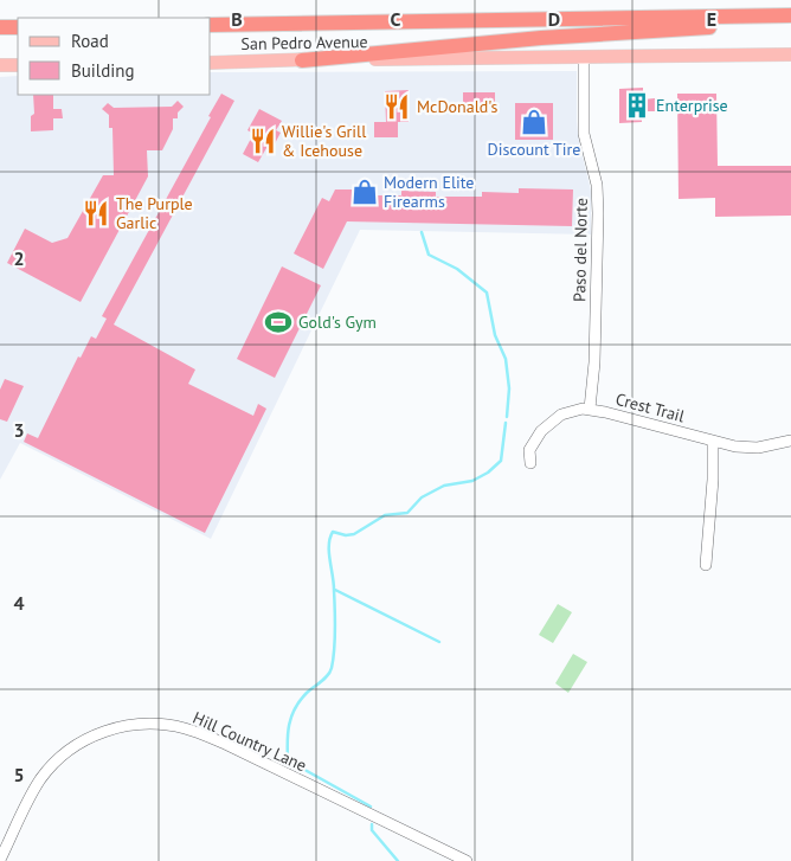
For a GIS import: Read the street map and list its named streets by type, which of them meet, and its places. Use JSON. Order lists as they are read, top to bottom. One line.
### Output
{"streets":{"main road":["San Pedro Avenue"],"street":["Paso del Norte","Crest Trail","Hill Country Lane"]},"crossings":[["San Pedro Avenue","Paso del Norte"],["Paso del Norte","Crest Trail"]],"places":{"building":["Enterprise"],"restaurant":["McDonald's","Willie's Grill & Icehouse","The Purple Garlic"],"shop":["Discount Tire","Modern Elite Firearms"],"sports":["Gold's Gym"]},"legend":["Road","Building"],"grid":{"columns":["B","C","D","E"],"rows":["2","3","4","5"]}}
